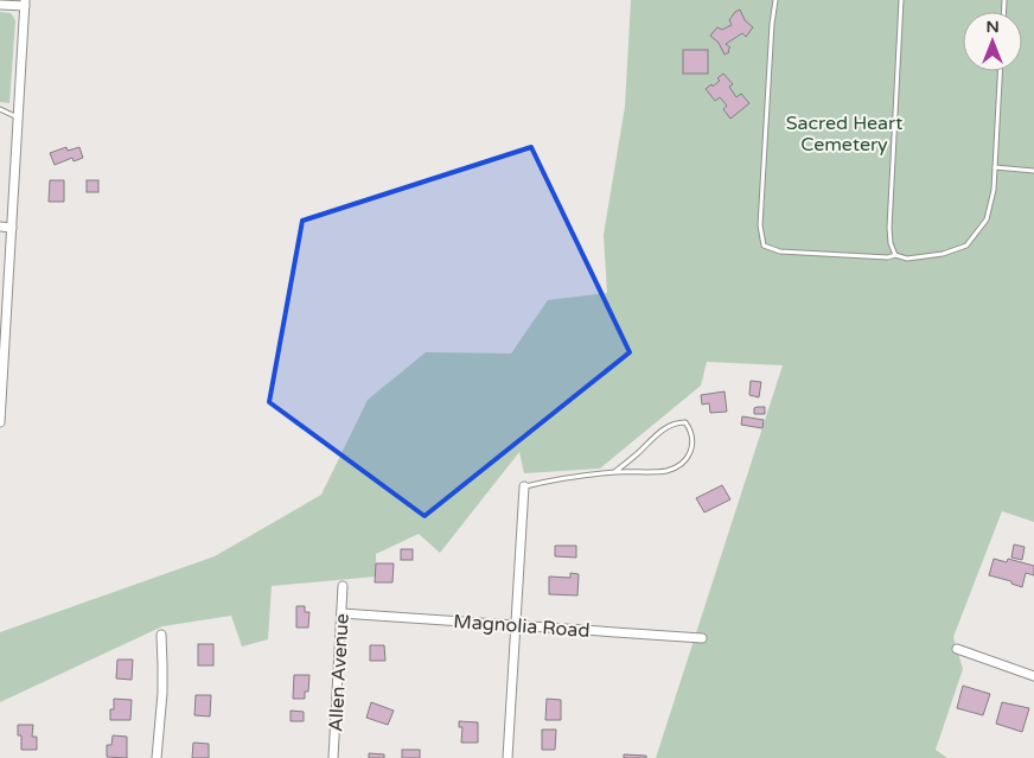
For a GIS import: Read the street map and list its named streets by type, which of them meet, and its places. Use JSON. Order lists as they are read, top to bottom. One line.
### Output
{"streets":{"street":["Magnolia Road","Allen Avenue"]},"crossings":[["Magnolia Road","Allen Avenue"]],"parks":["Sacred Heart Cemetery"],"north":"top"}
